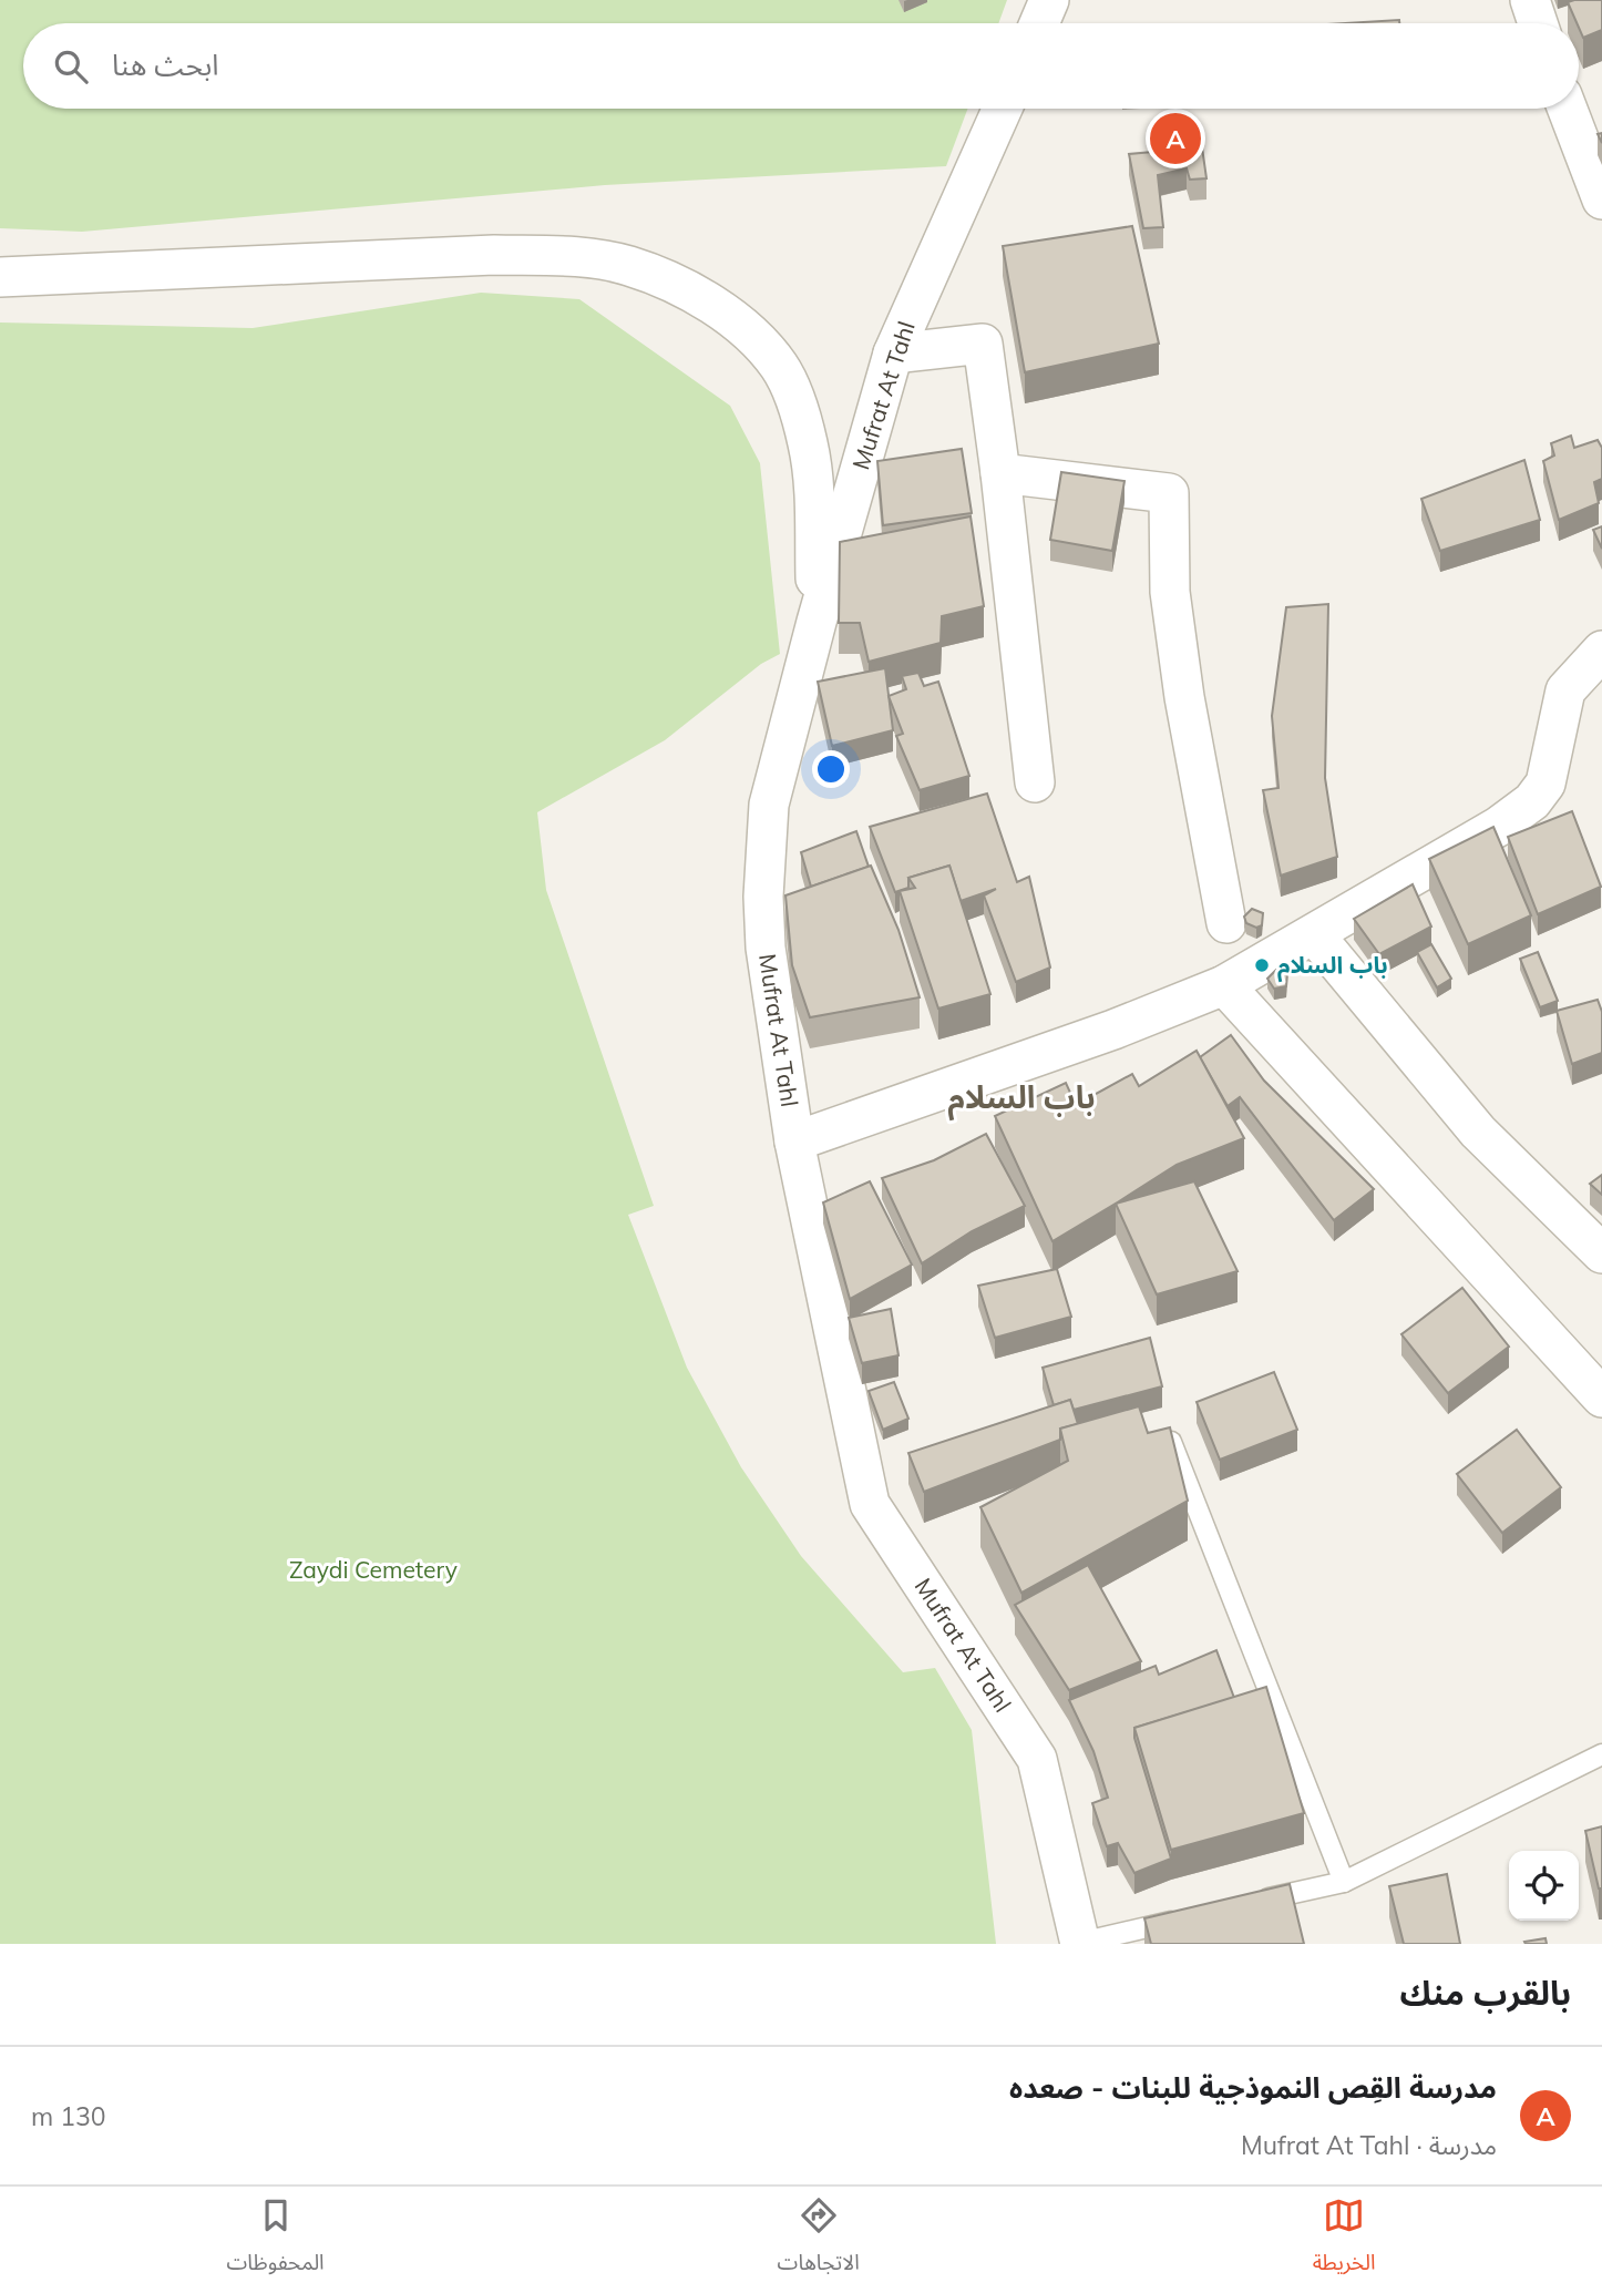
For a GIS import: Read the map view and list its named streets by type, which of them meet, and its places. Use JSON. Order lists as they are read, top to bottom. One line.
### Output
{"streets":{"street":["Mufrat At Tahl"]},"districts":["باب السلام"],"parks":["Zaydi Cemetery"],"places":["باب السلام"],"page":{"search":"ابحث هنا","pins":"A","heading":"بالقرب منك","list":[{"mark":"A","name":"مدرسة القِص النموذجية للبنات - صعده","note":"مدرسة · Mufrat At Tahl","value":"130 m"}],"nav":["الخريطة","الاتجاهات","المحفوظات"]}}
